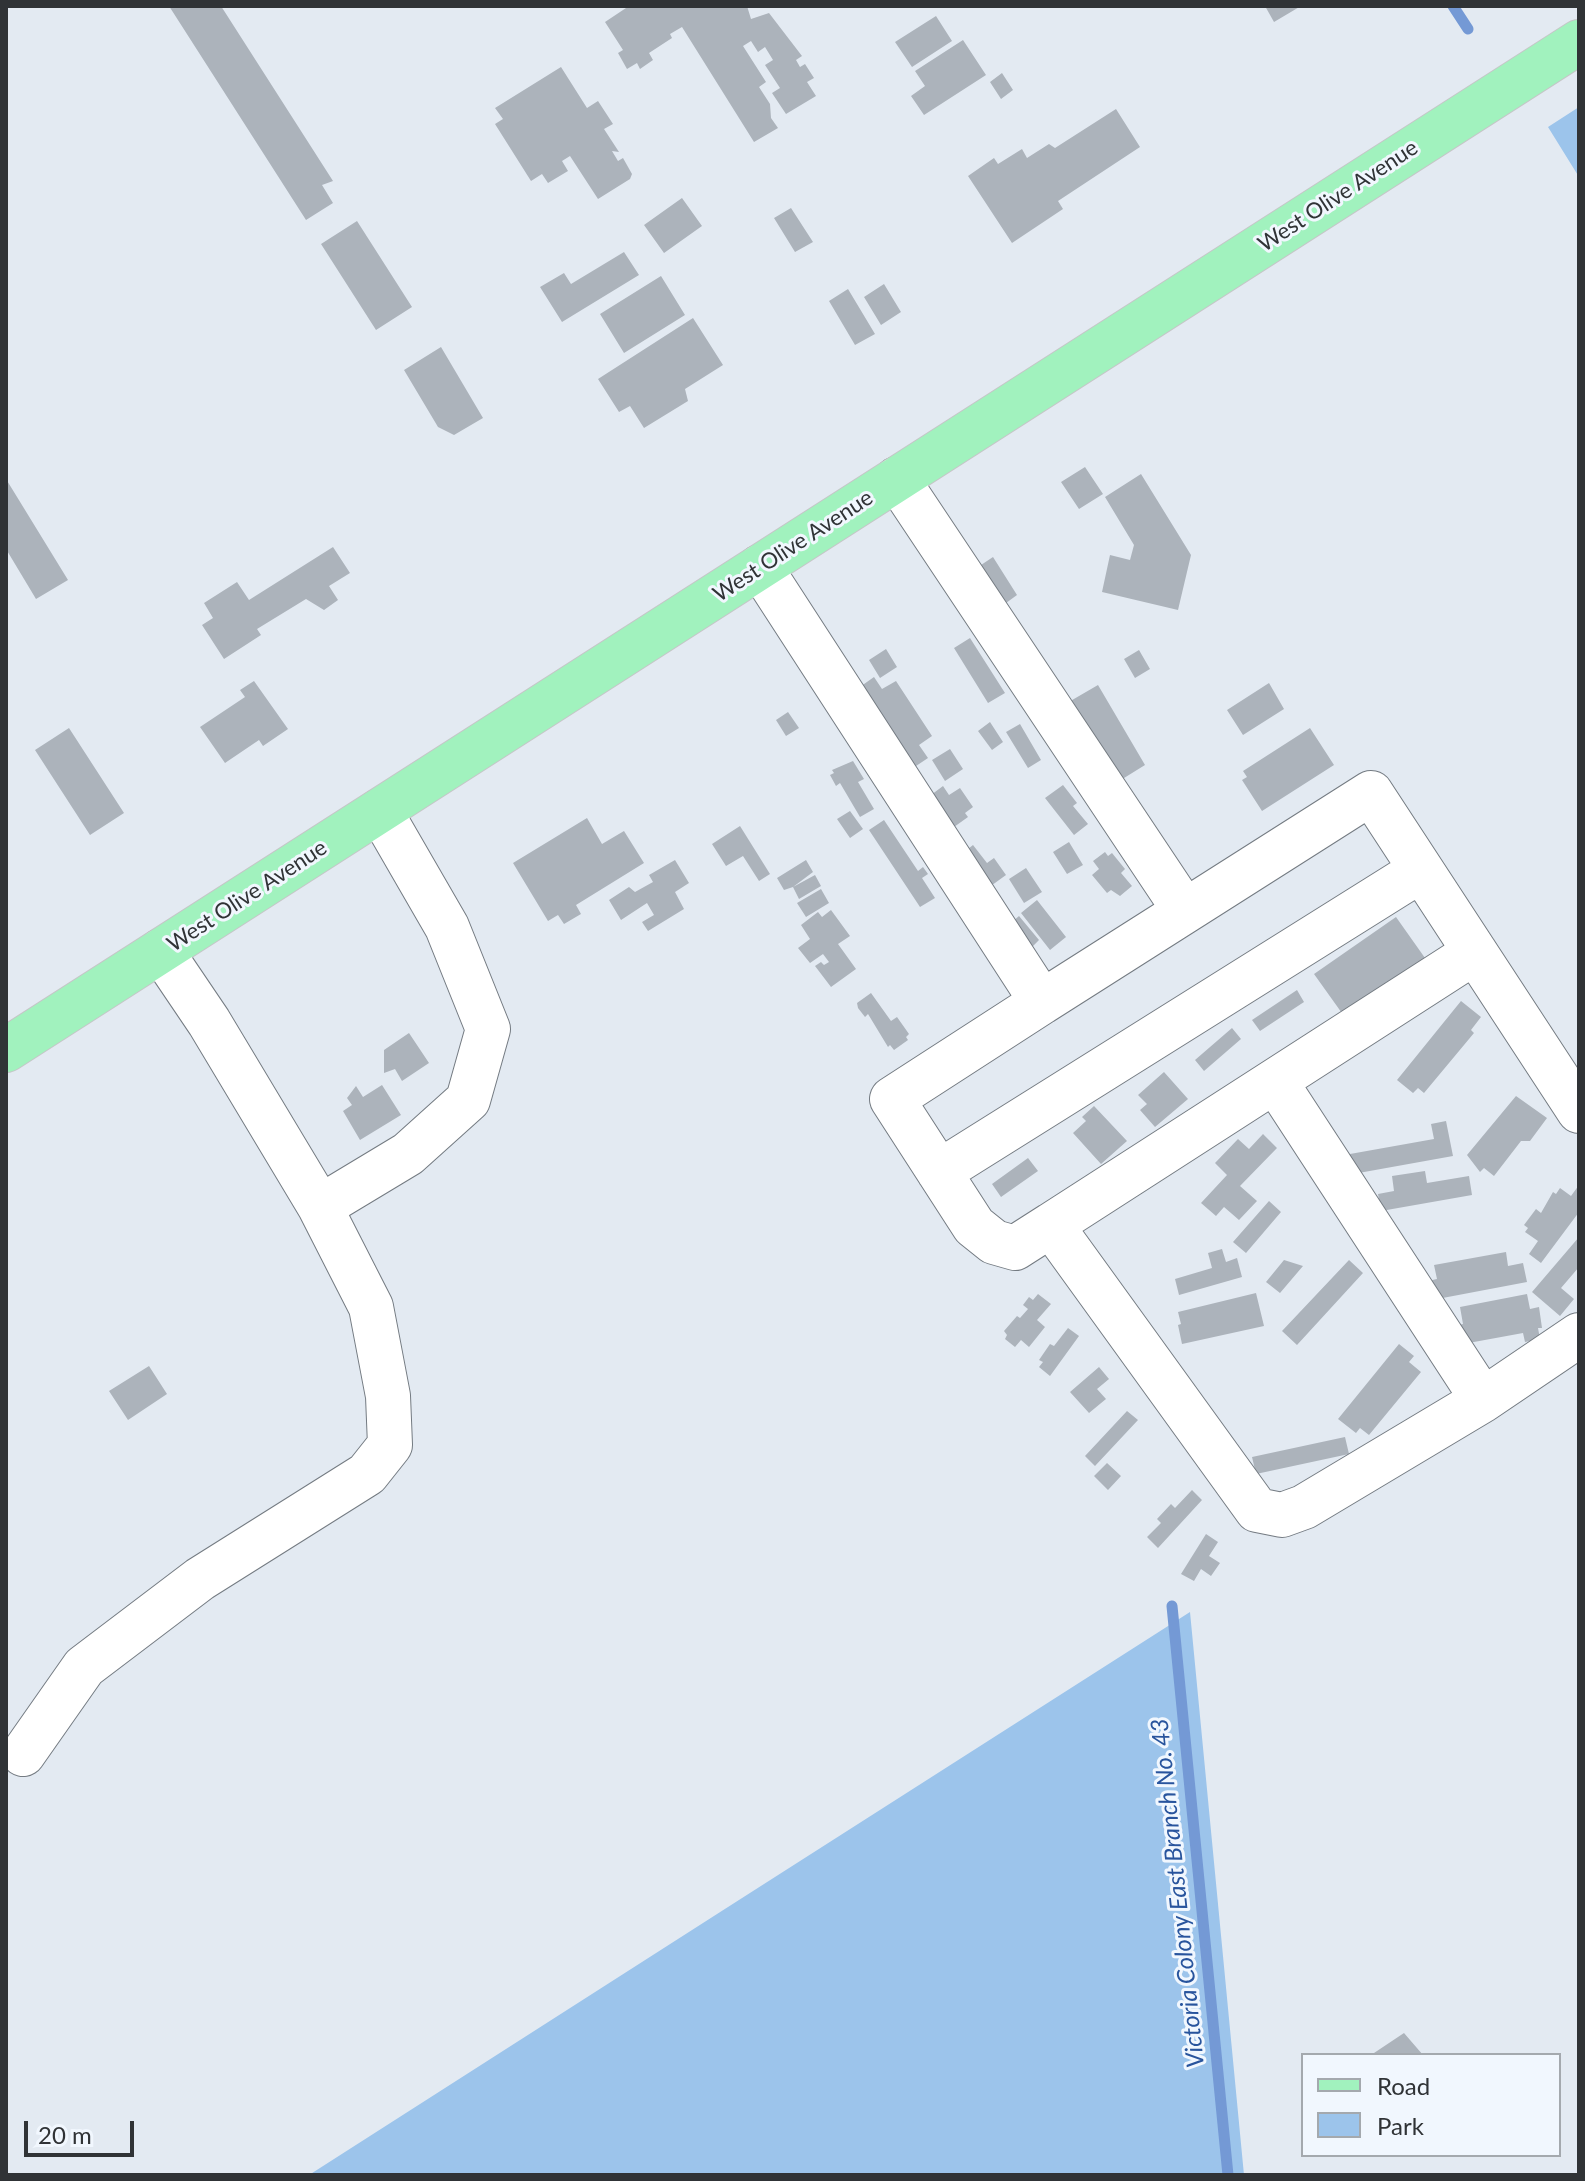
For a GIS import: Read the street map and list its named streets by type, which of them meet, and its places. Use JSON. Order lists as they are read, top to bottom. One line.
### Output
{"streets":{"main road":["West Olive Avenue"]},"water":["Victoria Colony East Branch No. 43"],"legend":["Road","Park"],"scale_bar":"20 m"}
